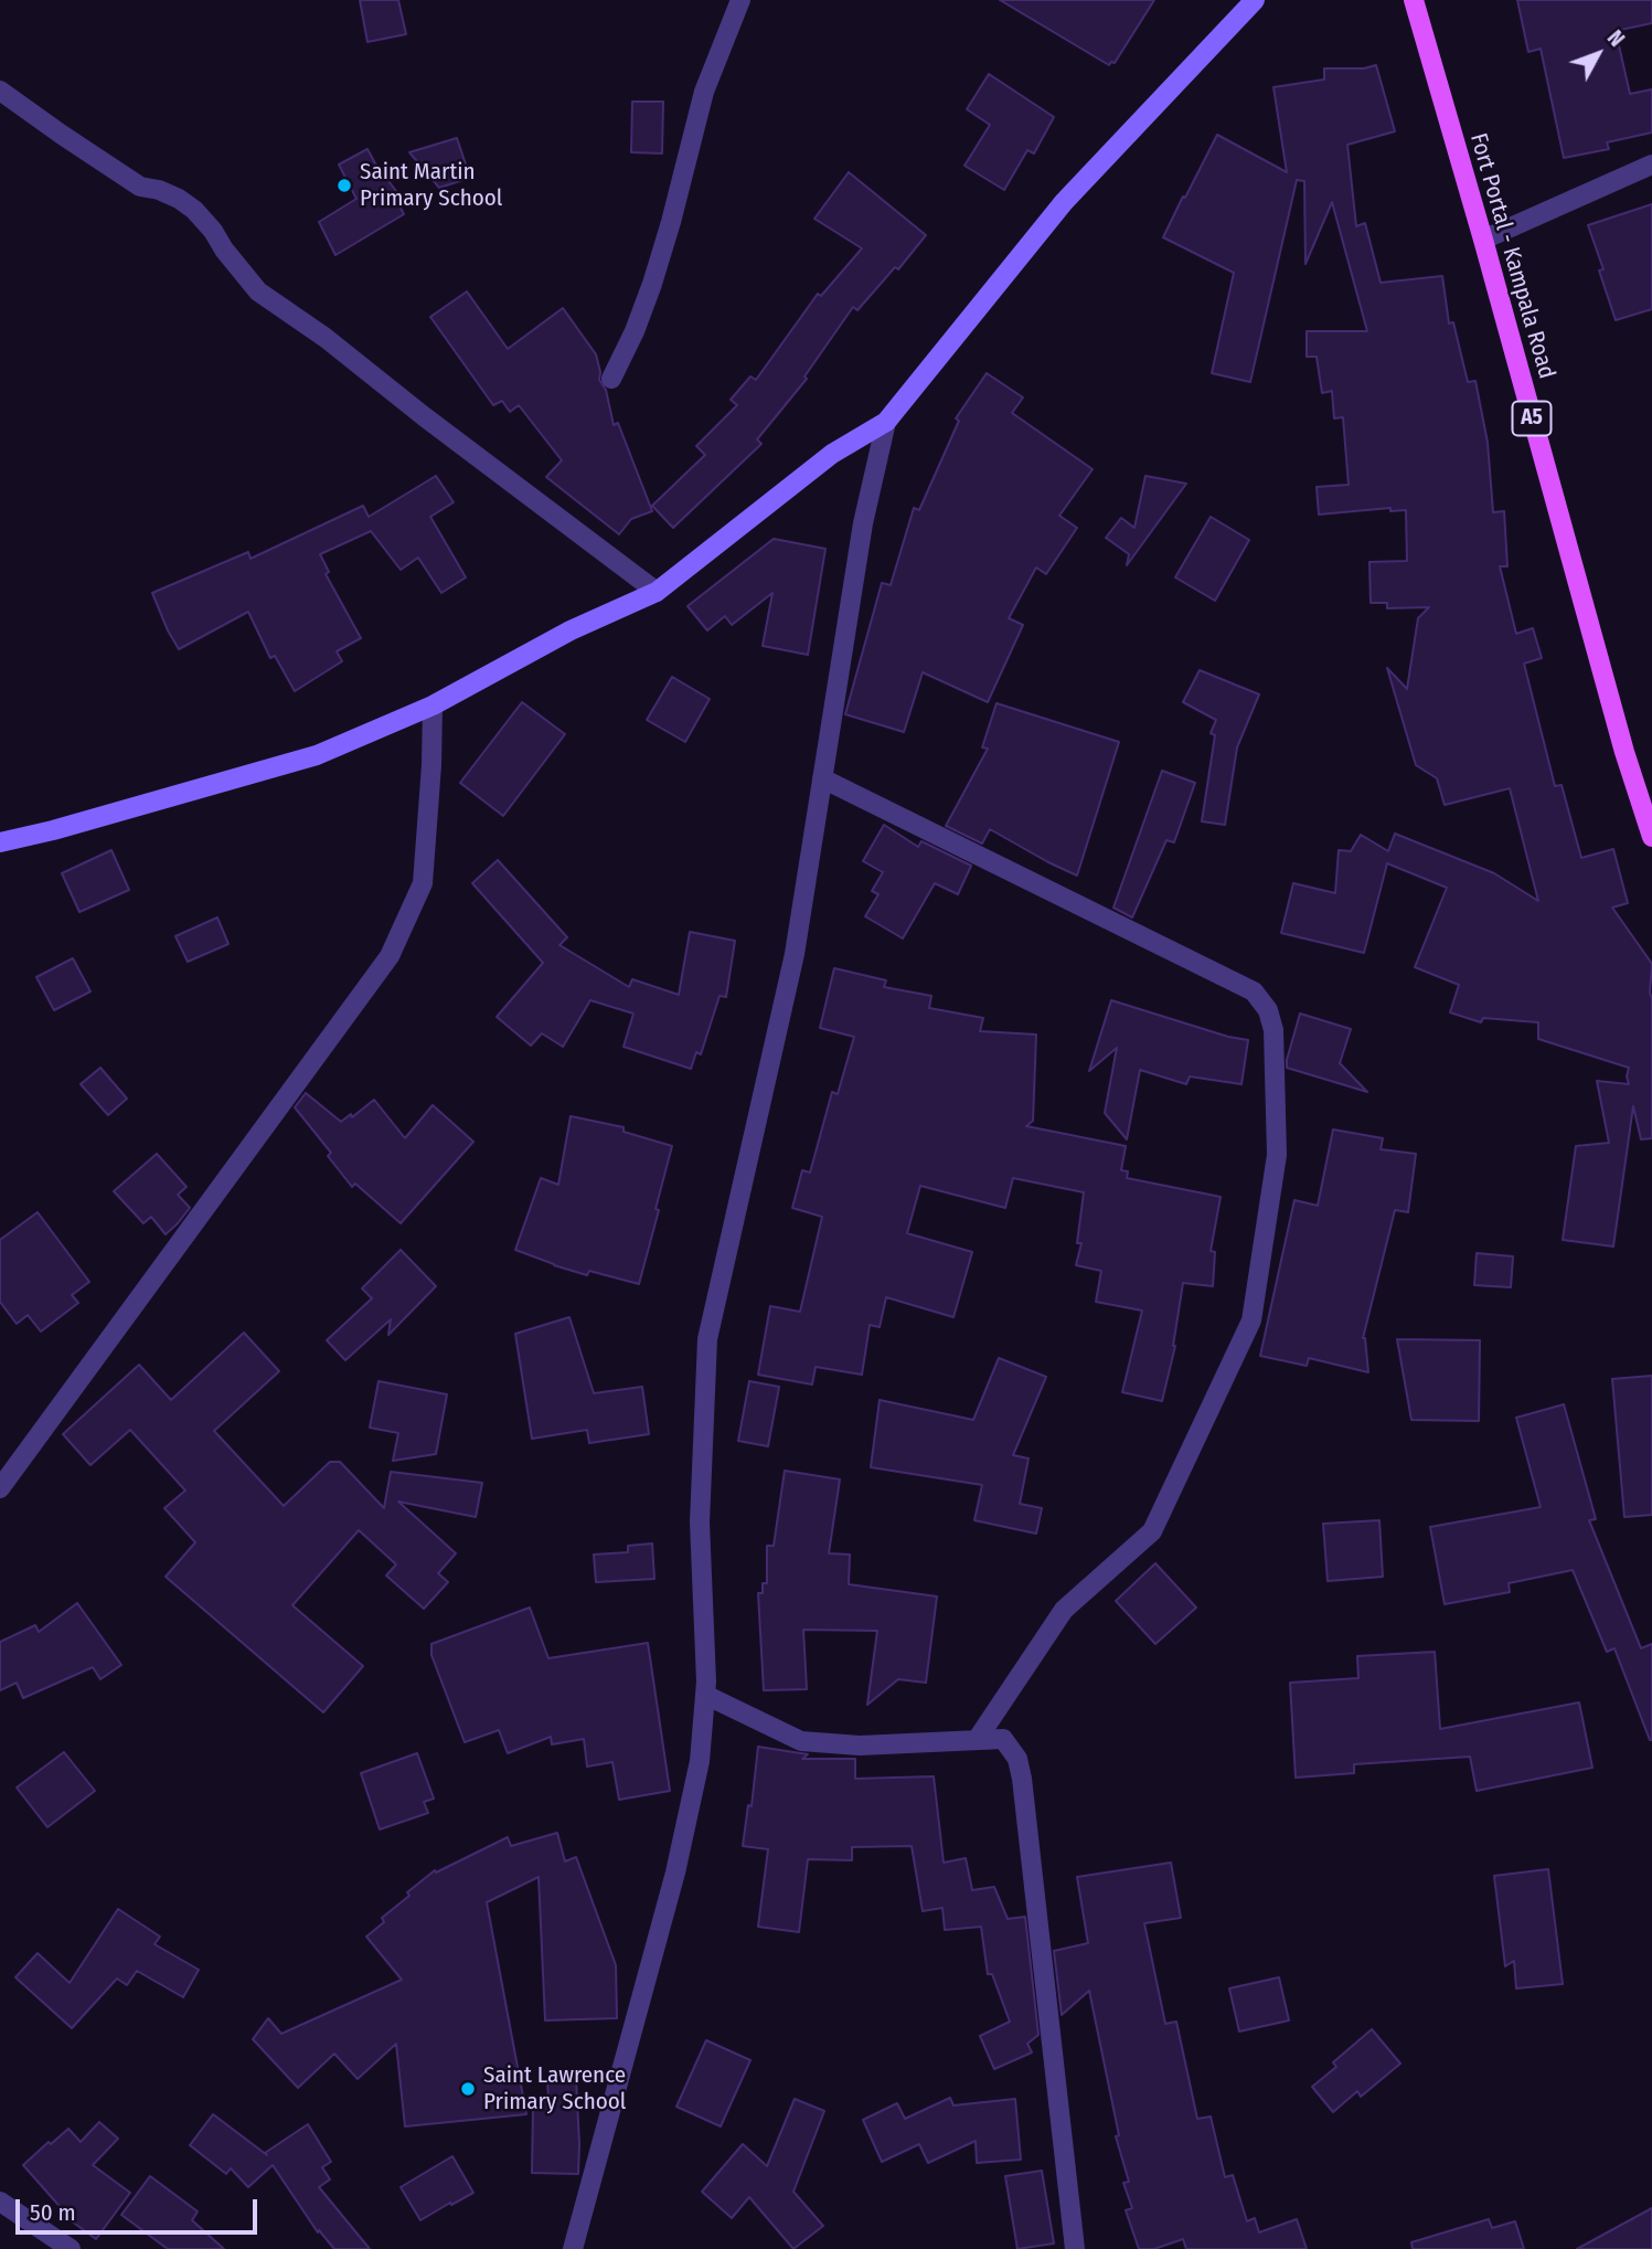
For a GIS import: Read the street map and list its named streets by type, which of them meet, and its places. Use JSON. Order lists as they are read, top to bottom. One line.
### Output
{"streets":{"main road":["Fort Portal - Kampala Road","A5"]},"places":["Saint Martin Primary School","Saint Lawrence Primary School"],"scale_bar":"50 m","north":"top right"}
